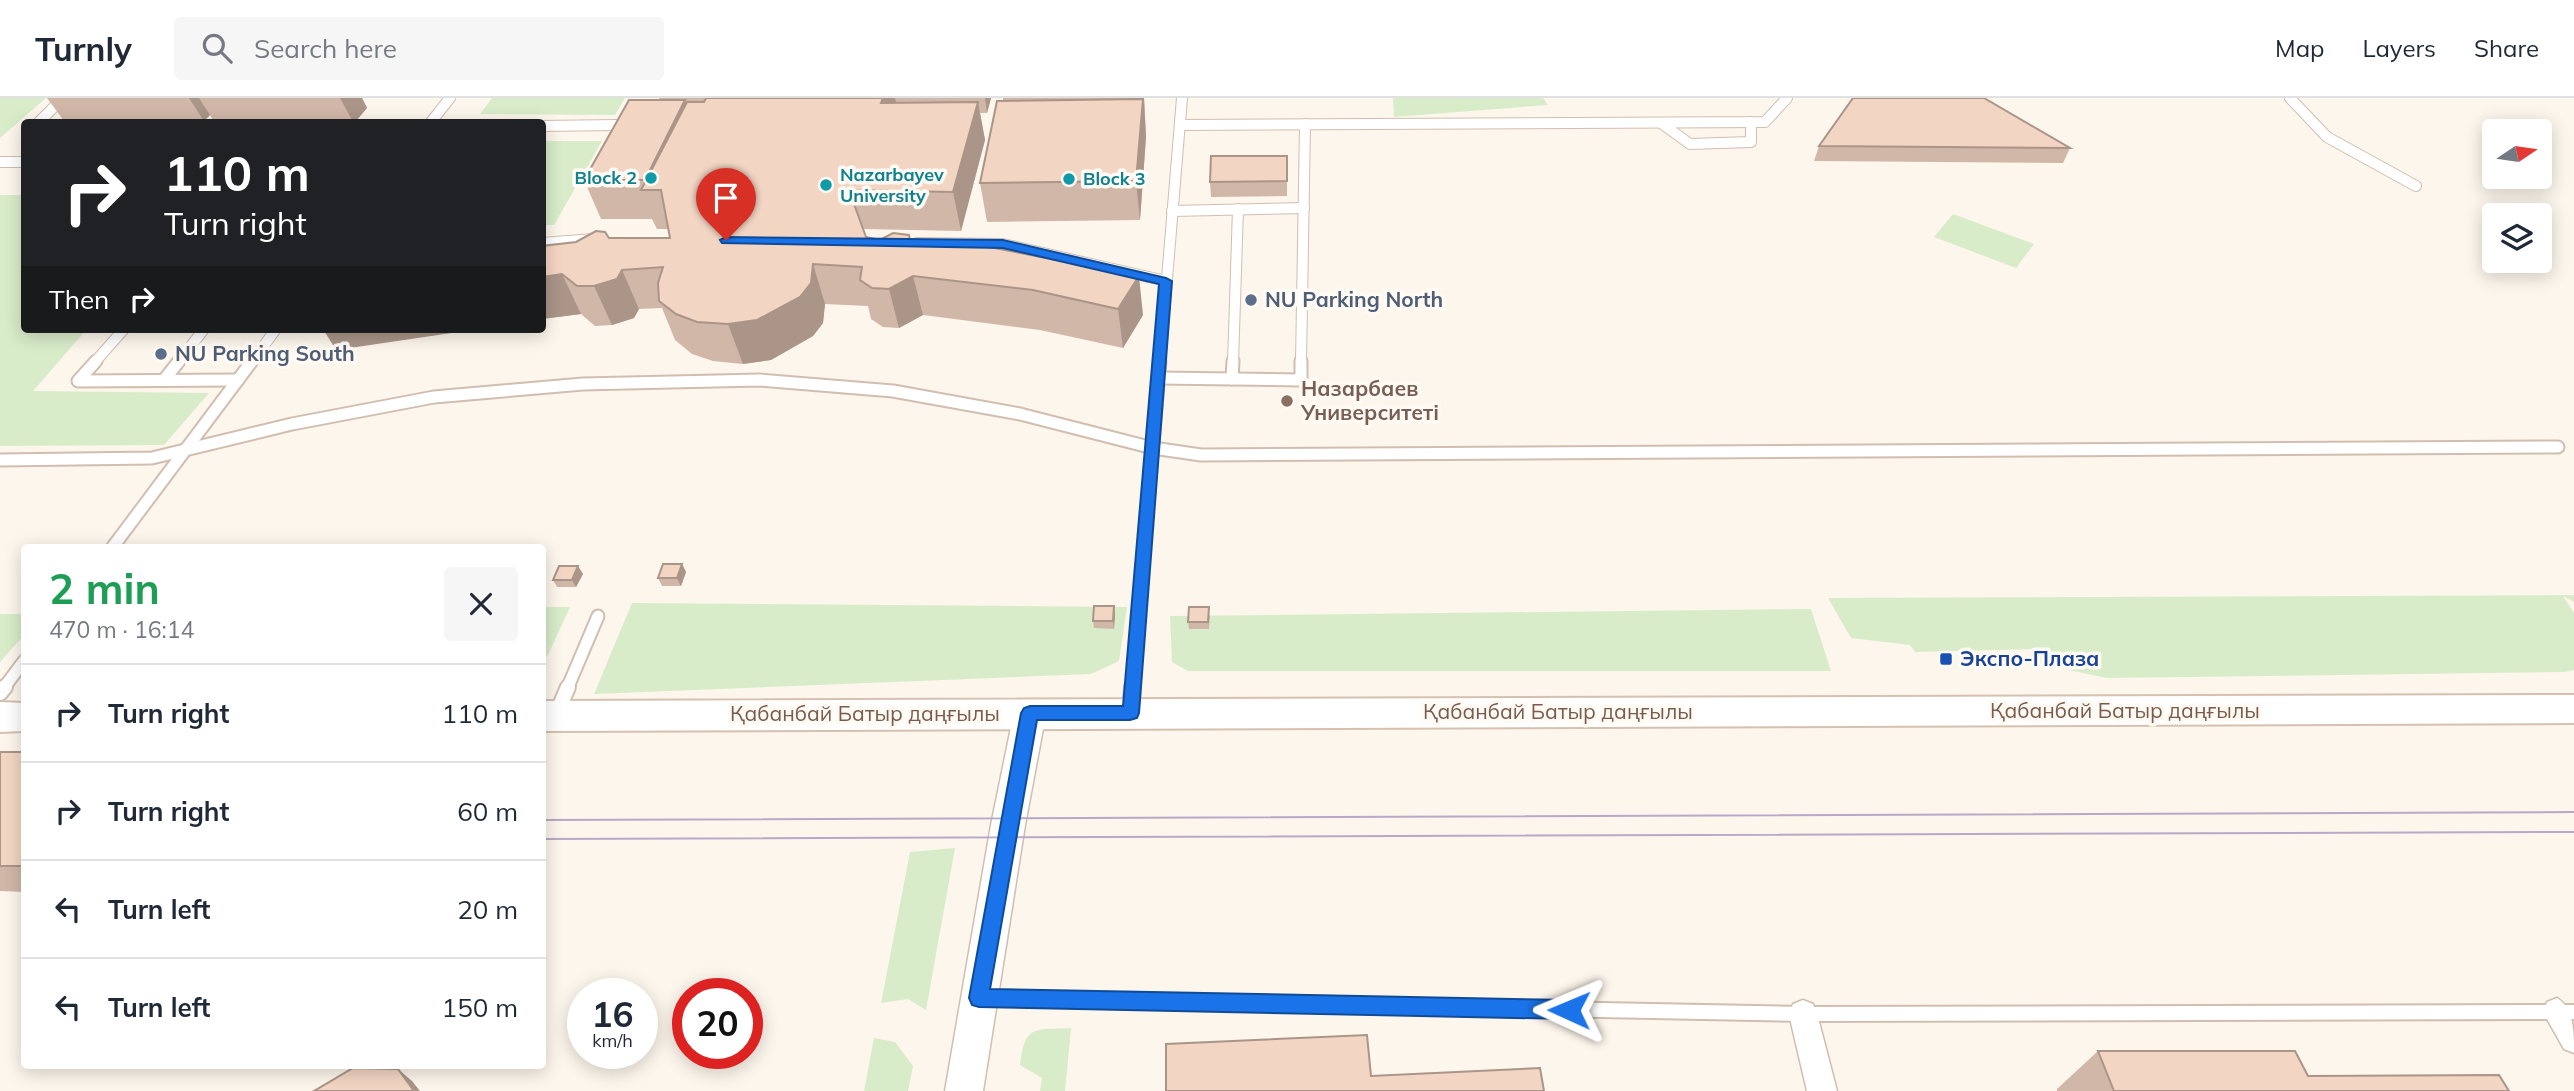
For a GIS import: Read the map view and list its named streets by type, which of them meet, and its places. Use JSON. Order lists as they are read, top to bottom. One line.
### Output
{"streets":{"main road":["Қабанбай Батыр даңғылы"]},"places":{"other":["Block 2","Block 3","Nazarbayev University","NU Parking North","NU Parking South","Назарбаев Университеті"],"transit":["Экспо-Плаза"]},"north":"right","page":{"header":"Turnly","search":"Search here","nav":["Map","Layers","Share"],"turn":["110 m","Turn right"],"then":"Then","heading":["2 min","470 m · 16:14"],"list":[{"name":"Turn right","value":"110 m"},{"name":"Turn right","value":"60 m"},{"name":"Turn left","value":"20 m"},{"name":"Turn left","value":"150 m"}],"speed":"16 km/h","limit":"20"}}
